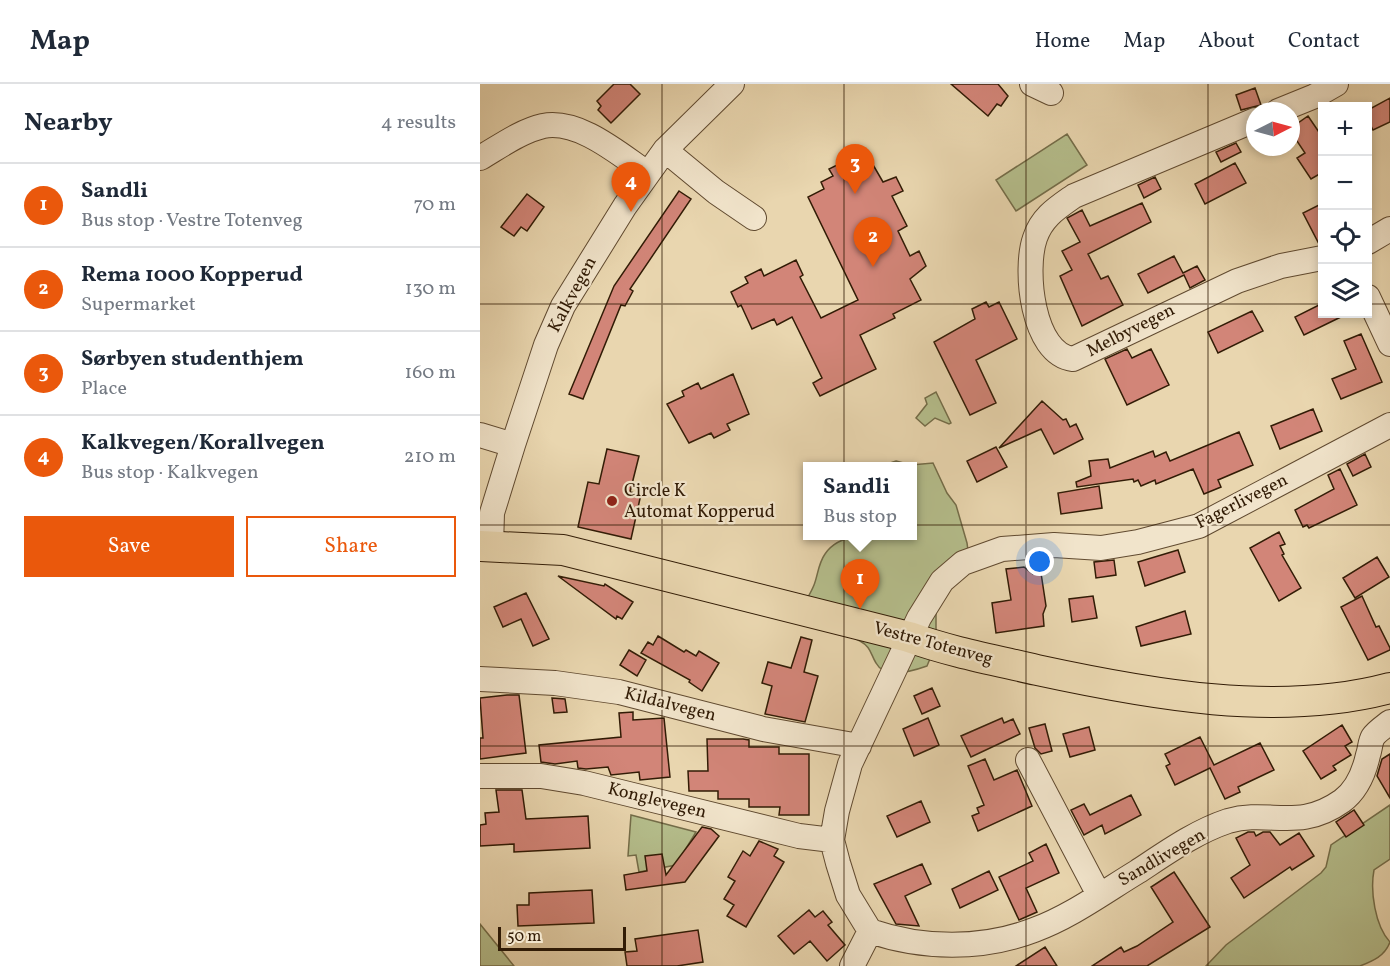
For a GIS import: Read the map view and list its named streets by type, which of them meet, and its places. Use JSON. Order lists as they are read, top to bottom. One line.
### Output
{"streets":{"main road":["Vestre Totenveg"],"street":["Kalkvegen","Melbyvegen","Fagerlivegen","Kildalvegen","Konglevegen","Sandlivegen"]},"crossings":[["Kalkvegen","Vestre Totenveg"],["Fagerlivegen","Vestre Totenveg"]],"places":["Circle K Automat Kopperud"],"scale_bar":"50 m","north":"right","page":{"header":"Map","nav":["Home","Map","About","Contact"],"heading":["Nearby","4 results"],"map_buttons":["+","−"],"pins":["3","4","2","1"],"list":[{"mark":"1","name":"Sandli","note":"Bus stop · Vestre Totenveg","value":"70 m"},{"mark":"2","name":"Rema 1000 Kopperud","note":"Supermarket","value":"130 m"},{"mark":"3","name":"Sørbyen studenthjem","note":"Place","value":"160 m"},{"mark":"4","name":"Kalkvegen/Korallvegen","note":"Bus stop · Kalkvegen","value":"210 m"}],"popup":["Sandli","Bus stop"],"buttons":["Save","Share"],"scale":"50 m"}}
